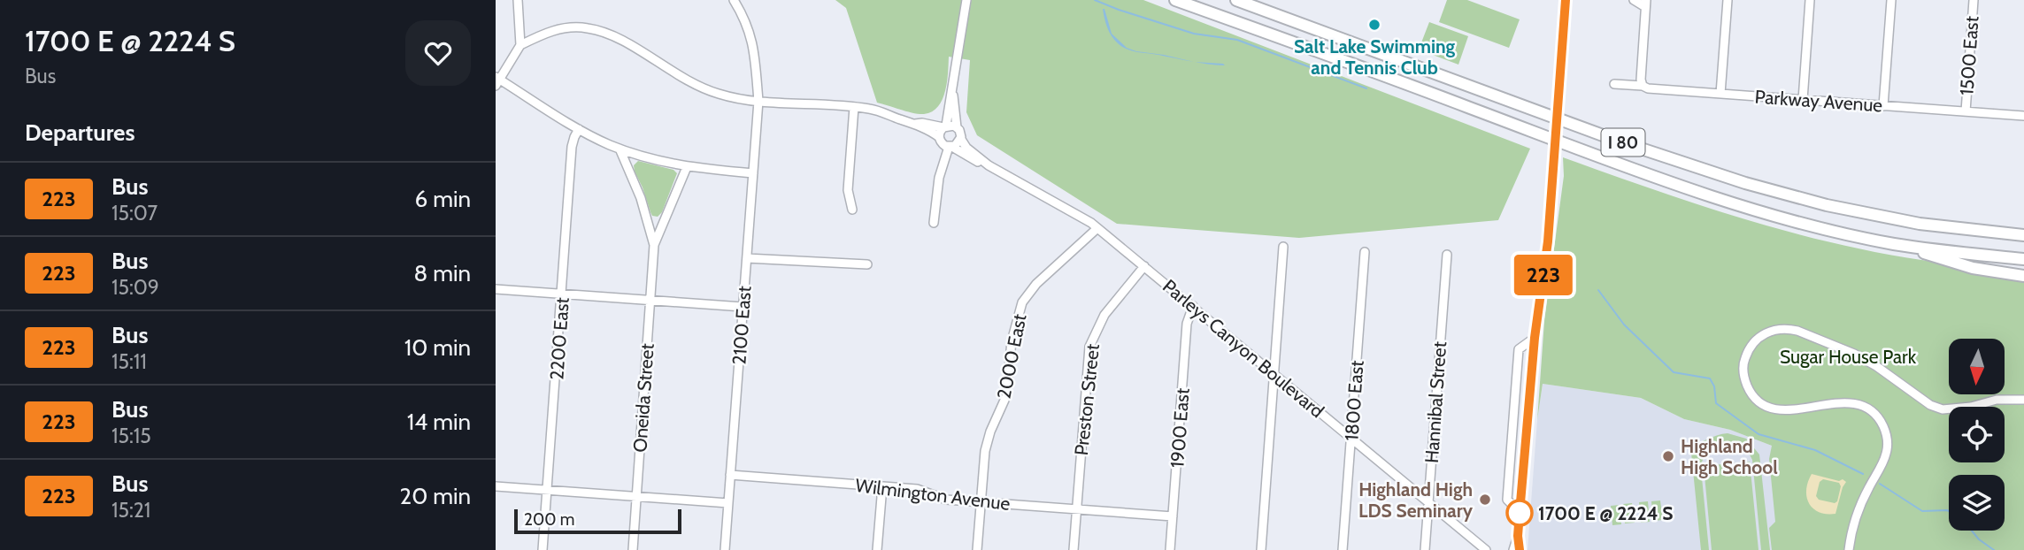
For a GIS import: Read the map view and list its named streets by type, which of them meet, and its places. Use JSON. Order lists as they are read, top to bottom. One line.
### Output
{"streets":{"highway":["I 80"],"street":["1500 East","Parkway Avenue","2100 East","2200 East","Parleys Canyon Boulevard","2000 East","Oneida Street","Preston Street","1800 East","Hannibal Street","1900 East","Wilmington Avenue"]},"crossings":[["1500 East","Parkway Avenue"],["2100 East","Wilmington Avenue"],["Parleys Canyon Boulevard","2000 East"],["Parleys Canyon Boulevard","Preston Street"],["Parleys Canyon Boulevard","1800 East"],["Parleys Canyon Boulevard","Hannibal Street"],["Parleys Canyon Boulevard","1900 East"],["2000 East","Wilmington Avenue"],["Preston Street","Wilmington Avenue"],["1900 East","Wilmington Avenue"]],"parks":["Sugar House Park"],"places":["Salt Lake Swimming and Tennis Club","Highland High School","Highland High LDS Seminary","1700 E @ 2224 S"],"lines":["bus line 223"],"scale_bar":"200 m","north":"bottom","page":{"heading":[["1700 E @ 2224 S","Bus"],"Departures"],"on_map":"223","list":[{"mark":"223","name":"Bus","note":"15:07","value":"6 min"},{"mark":"223","name":"Bus","note":"15:09","value":"8 min"},{"mark":"223","name":"Bus","note":"15:11","value":"10 min"},{"mark":"223","name":"Bus","note":"15:15","value":"14 min"},{"mark":"223","name":"Bus","note":"15:21","value":"20 min"}],"scale":"200 m"}}
